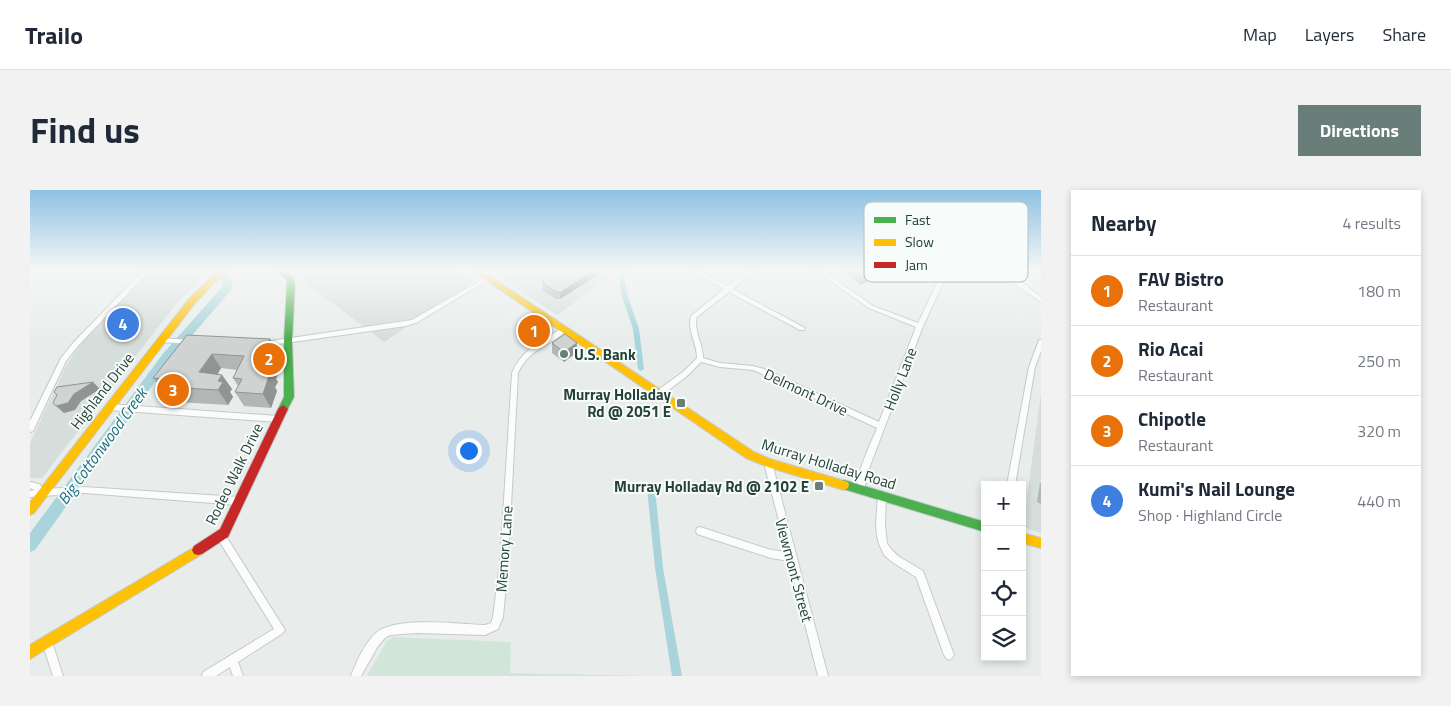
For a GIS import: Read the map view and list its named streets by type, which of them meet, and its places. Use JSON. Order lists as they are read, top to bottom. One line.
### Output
{"streets":{"main road":["Highland Drive","Murray Holladay Road","Rodeo Walk Drive"],"street":["Holly Lane","Delmont Drive","Memory Lane","Viewmont Street"]},"crossings":[["Holly Lane","Delmont Drive"],["Holly Lane","Murray Holladay Road"],["Murray Holladay Road","Memory Lane"],["Murray Holladay Road","Viewmont Street"]],"water":["Big Cottonwood Creek"],"places":{"other":["U.S. Bank"],"transit":["Murray Holladay Rd @ 2051 E","Murray Holladay Rd @ 2102 E"]},"legend":["Fast","Slow","Jam"],"page":{"header":"Trailo","nav":["Map","Layers","Share"],"title":"Find us","buttons":"Directions","heading":["Nearby","4 results"],"list":[{"mark":"1","name":"FAV Bistro","note":"Restaurant","value":"180 m"},{"mark":"2","name":"Rio Acai","note":"Restaurant","value":"250 m"},{"mark":"3","name":"Chipotle","note":"Restaurant","value":"320 m"},{"mark":"4","name":"Kumi's Nail Lounge","note":"Shop · Highland Circle","value":"440 m"}],"pins":["4","1","2","3"],"map_buttons":["+","−"]}}
